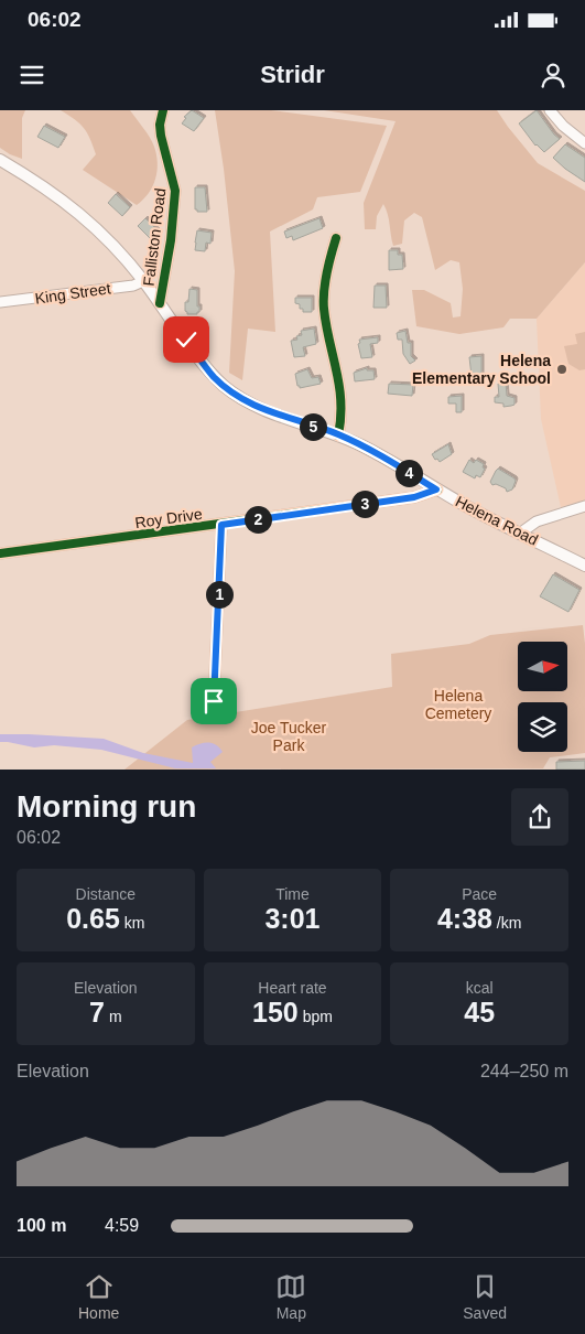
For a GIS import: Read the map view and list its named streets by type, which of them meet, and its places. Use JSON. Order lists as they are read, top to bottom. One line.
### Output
{"streets":{"main road":["Helena Road"],"street":["Falliston Road","King Street","Roy Drive"]},"crossings":[["Falliston Road","Helena Road"],["King Street","Helena Road"],["Roy Drive","Helena Road"]],"parks":["Helena Cemetery","Joe Tucker Park"],"places":["Helena Elementary School"],"north":"right","page":{"status":"06:02","header":"Stridr","pins":["5","4","3","2","1"],"heading":["Morning run","06:02"],"stats":[["Distance","0.65 km"],["Time","3:01"],["Pace","4:38 /km"],["Elevation","7 m"],["Heart rate","150 bpm"],["kcal","45"]],"chart":["Elevation","244–250 m"],"list":[{"name":"100 m","note":"4:59"}],"tabs":["Home","Map","Saved"]}}
